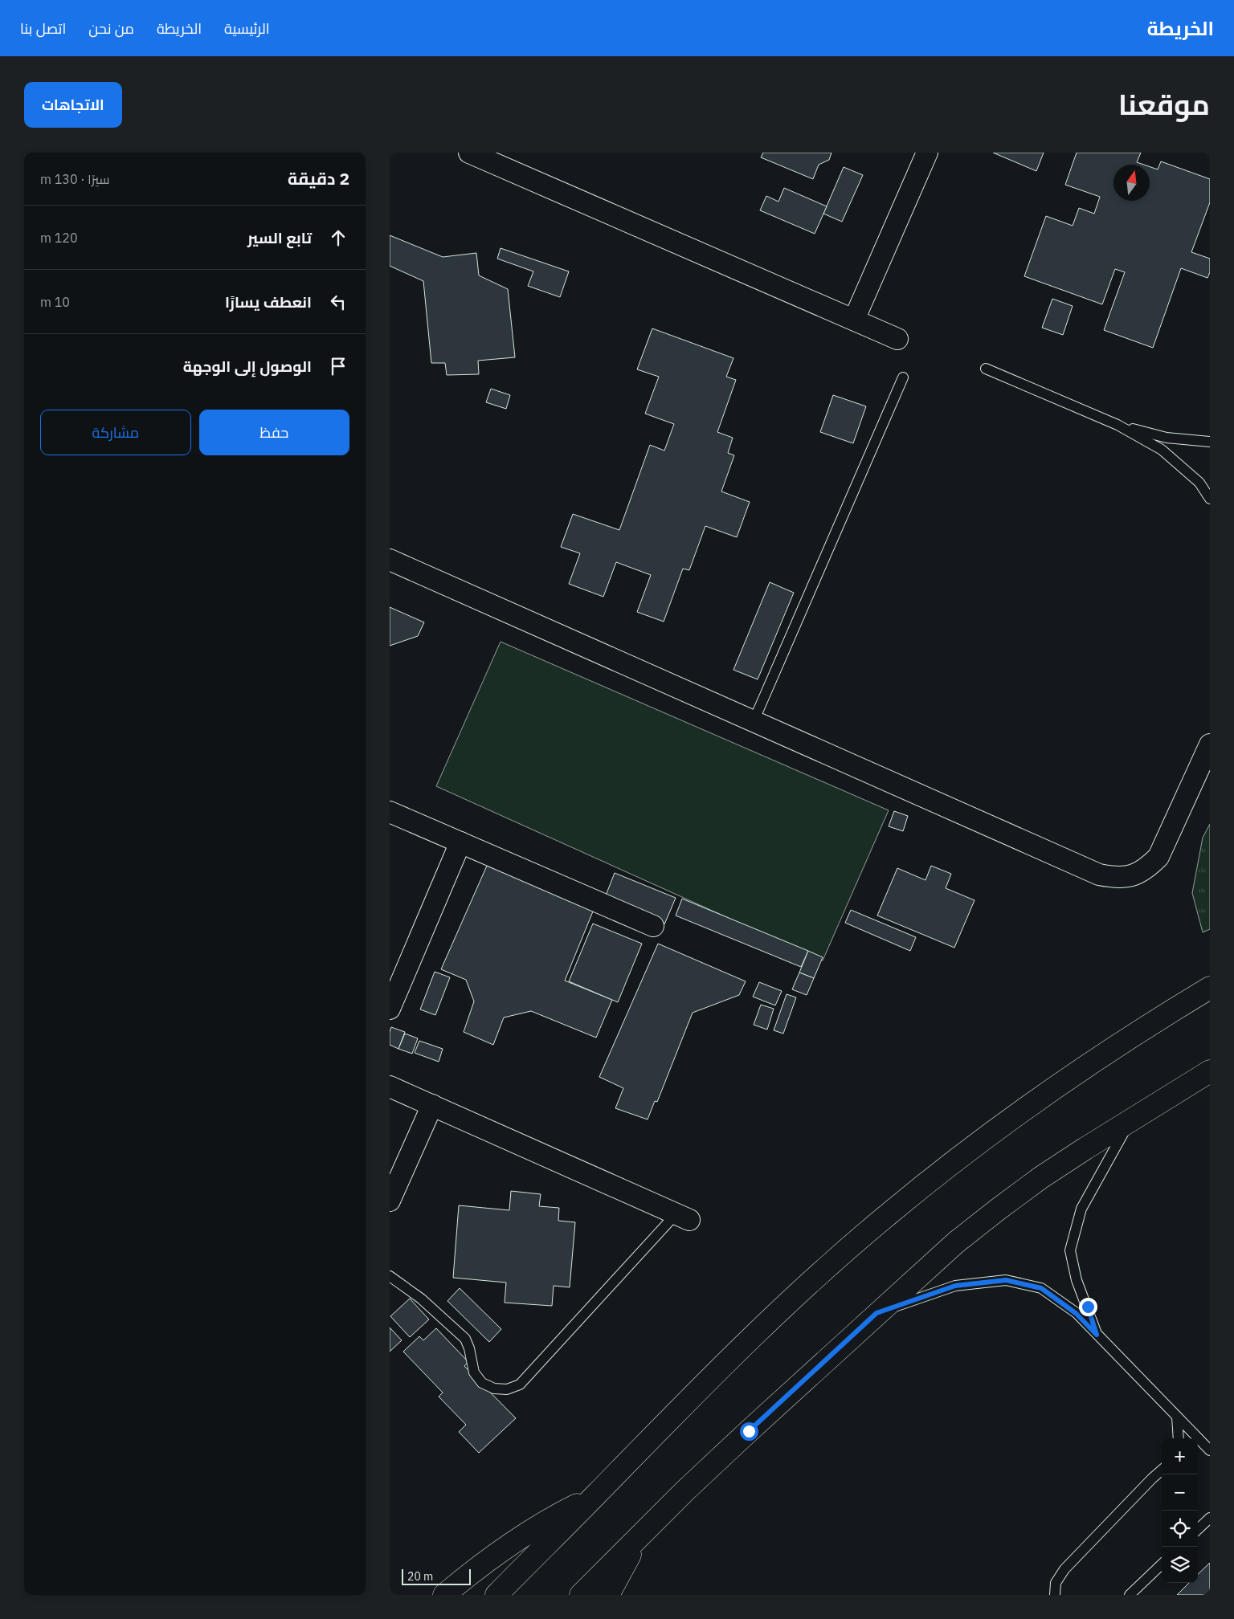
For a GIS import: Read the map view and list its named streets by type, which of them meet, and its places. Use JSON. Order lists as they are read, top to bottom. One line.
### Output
{"scale_bar":"20 m","north":"top","page":{"header":"الخريطة","nav":["الرئيسية","الخريطة","من نحن","اتصل بنا"],"title":"موقعنا","buttons":["الاتجاهات",["حفظ","مشاركة"]],"heading":["2 دقيقة","سيرًا · 130 m"],"list":[["تابع السير","120 m"],["انعطف يسارًا","10 m"],"الوصول إلى الوجهة"],"map_buttons":["+","−"],"scale":"20 m"}}
